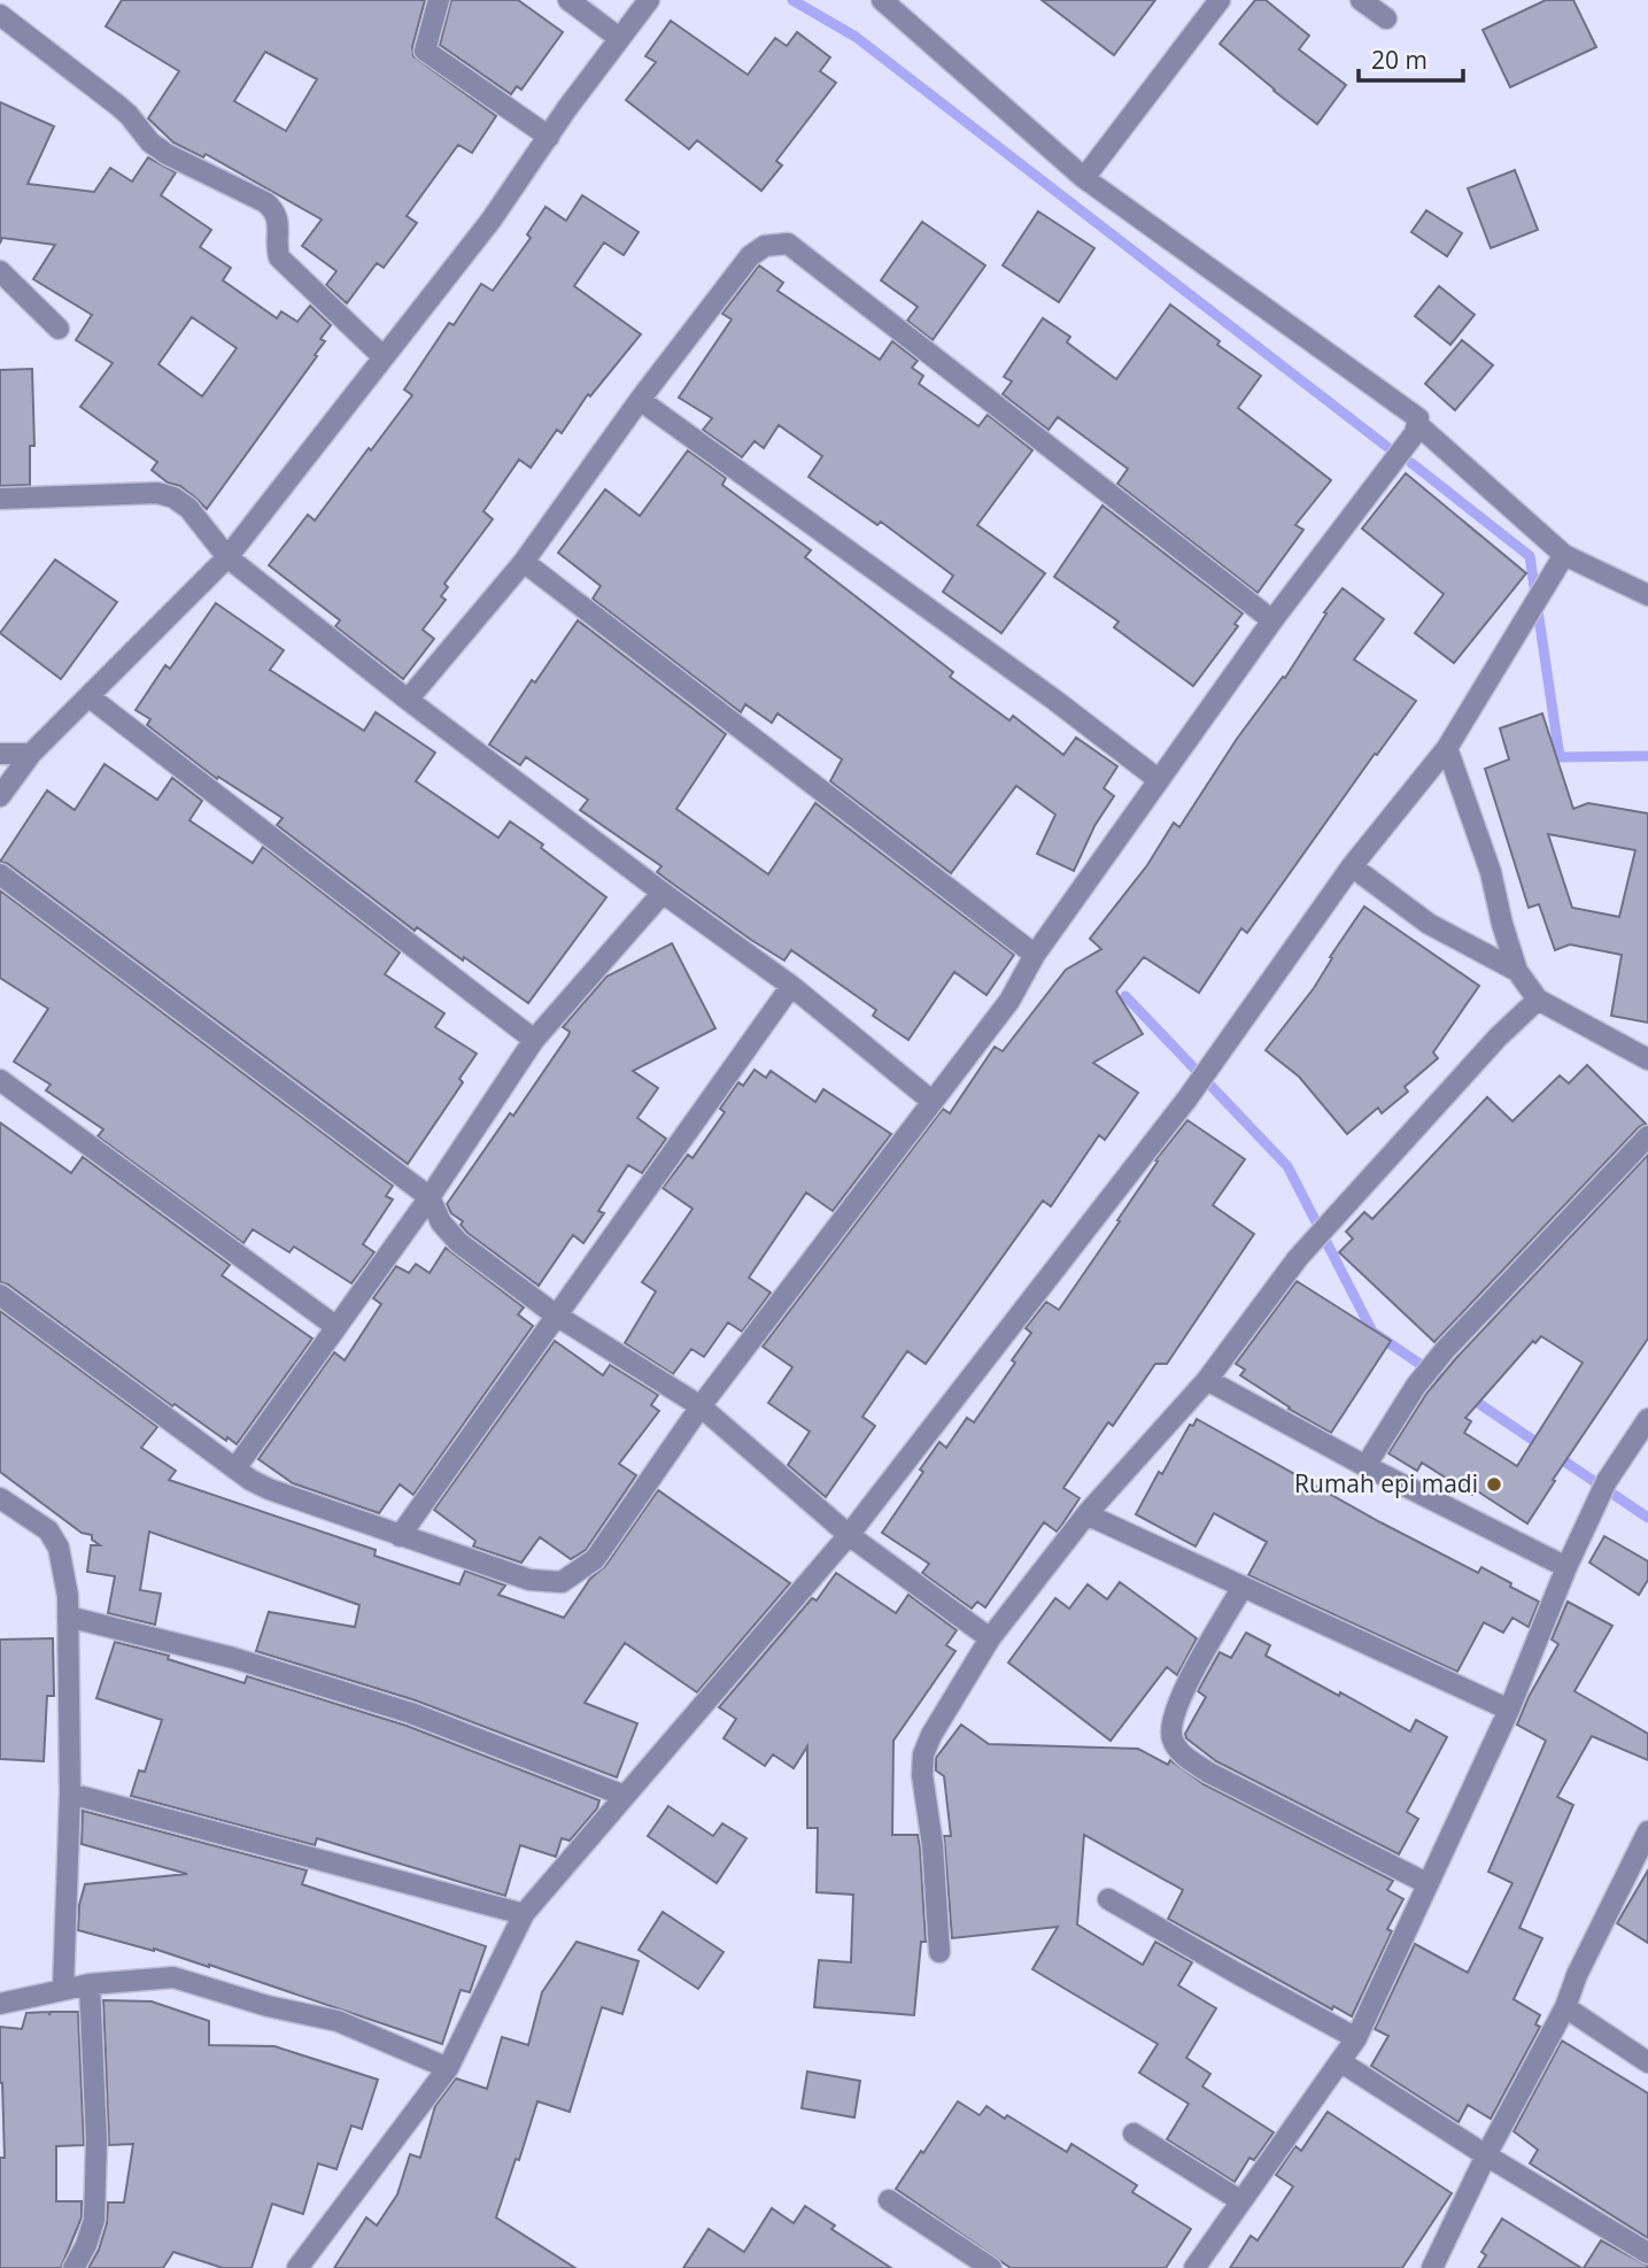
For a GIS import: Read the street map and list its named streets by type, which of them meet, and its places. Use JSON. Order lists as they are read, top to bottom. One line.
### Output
{"places":["Rumah epi madi"],"scale_bar":"20 m"}
